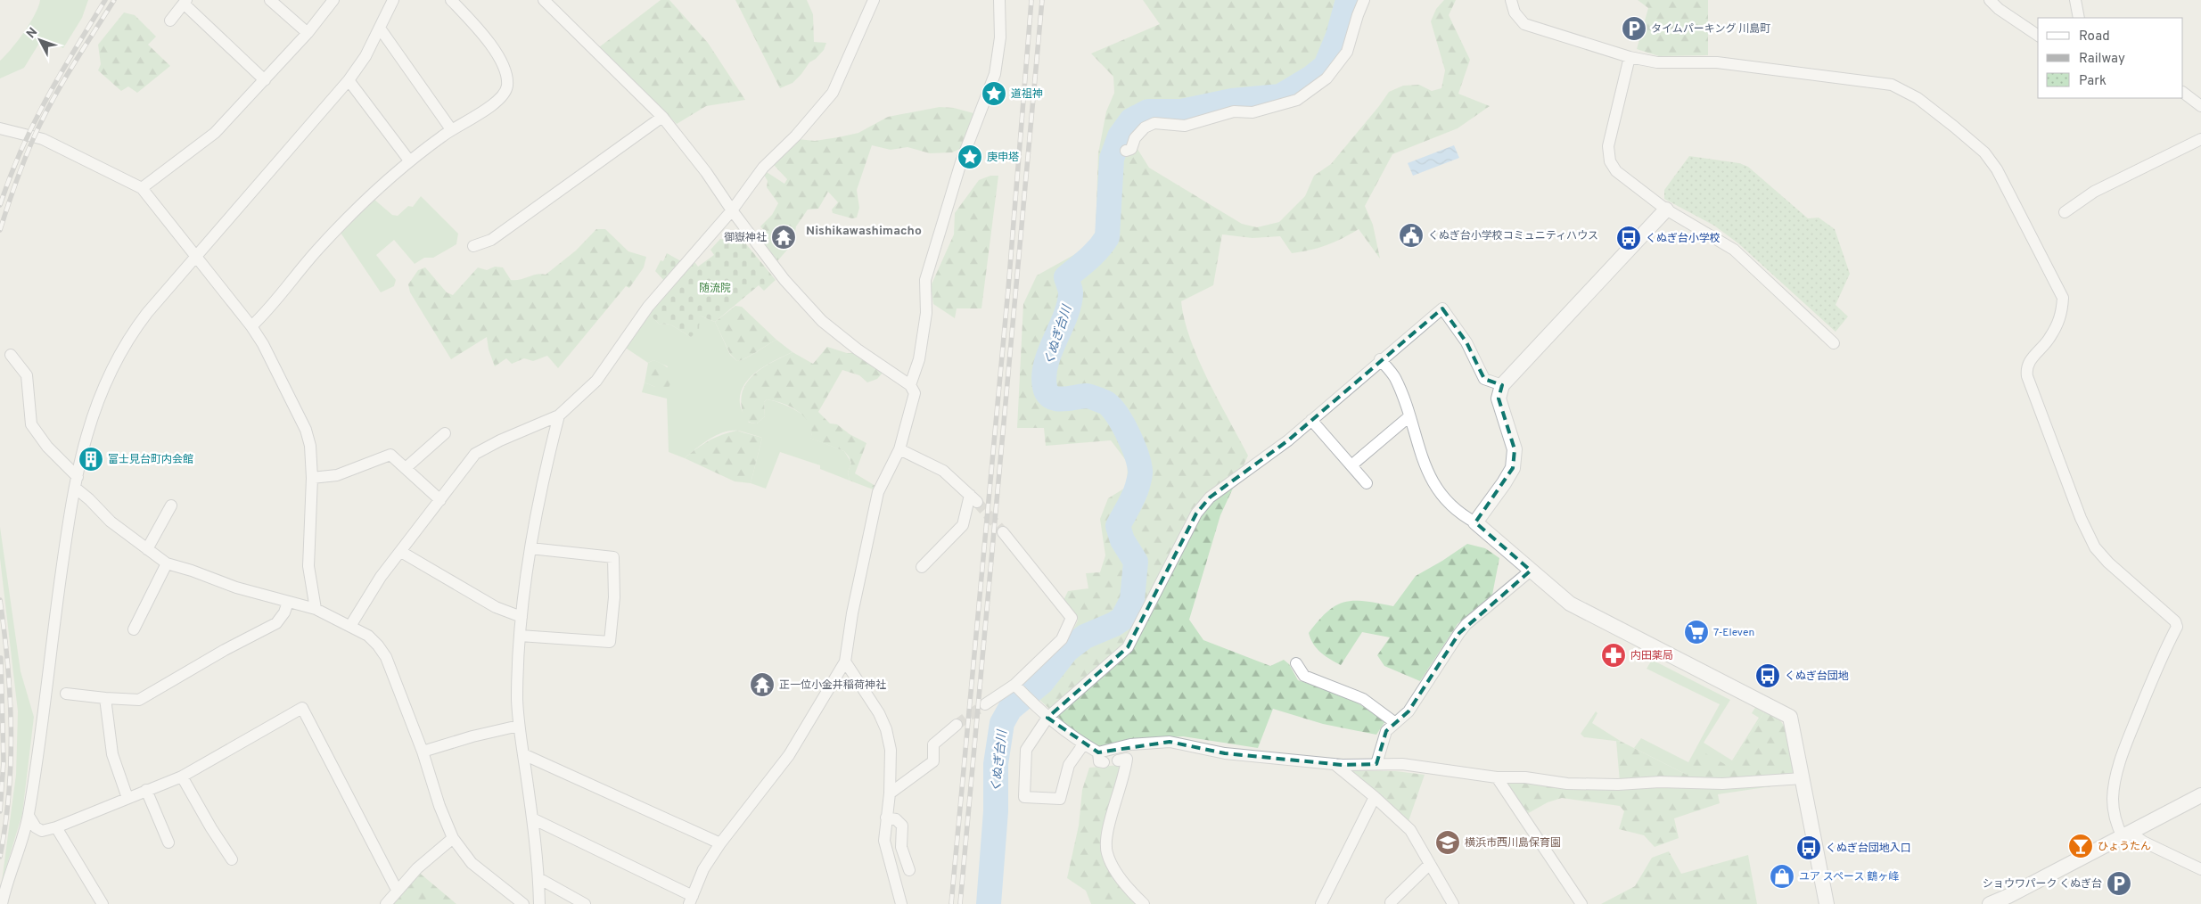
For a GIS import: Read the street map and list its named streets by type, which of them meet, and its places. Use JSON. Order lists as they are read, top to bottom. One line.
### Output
{"districts":["Nishikawashimacho"],"water":["くぬぎ台川"],"parks":["随流院"],"places":{"parking":["タイムパーキング 川島町","ショウワパーク くぬぎ台"],"place":["道祖神","庚申塔"],"public building":["くぬぎ台小学校コミュニティハウス"],"temple":["御嶽神社","正一位小金井稲荷神社"],"bus stop":["くぬぎ台小学校","くぬぎ台団地","くぬぎ台団地入口"],"building":["富士見台町内会館"],"supermarket":["7-Eleven"],"pharmacy":["内田薬局"],"school or university":["横浜市西川島保育園"],"bar":["ひょうたん"],"shop":["ユア スペース 鶴ヶ峰"]},"legend":["Road","Railway","Park"],"north":"top left"}
